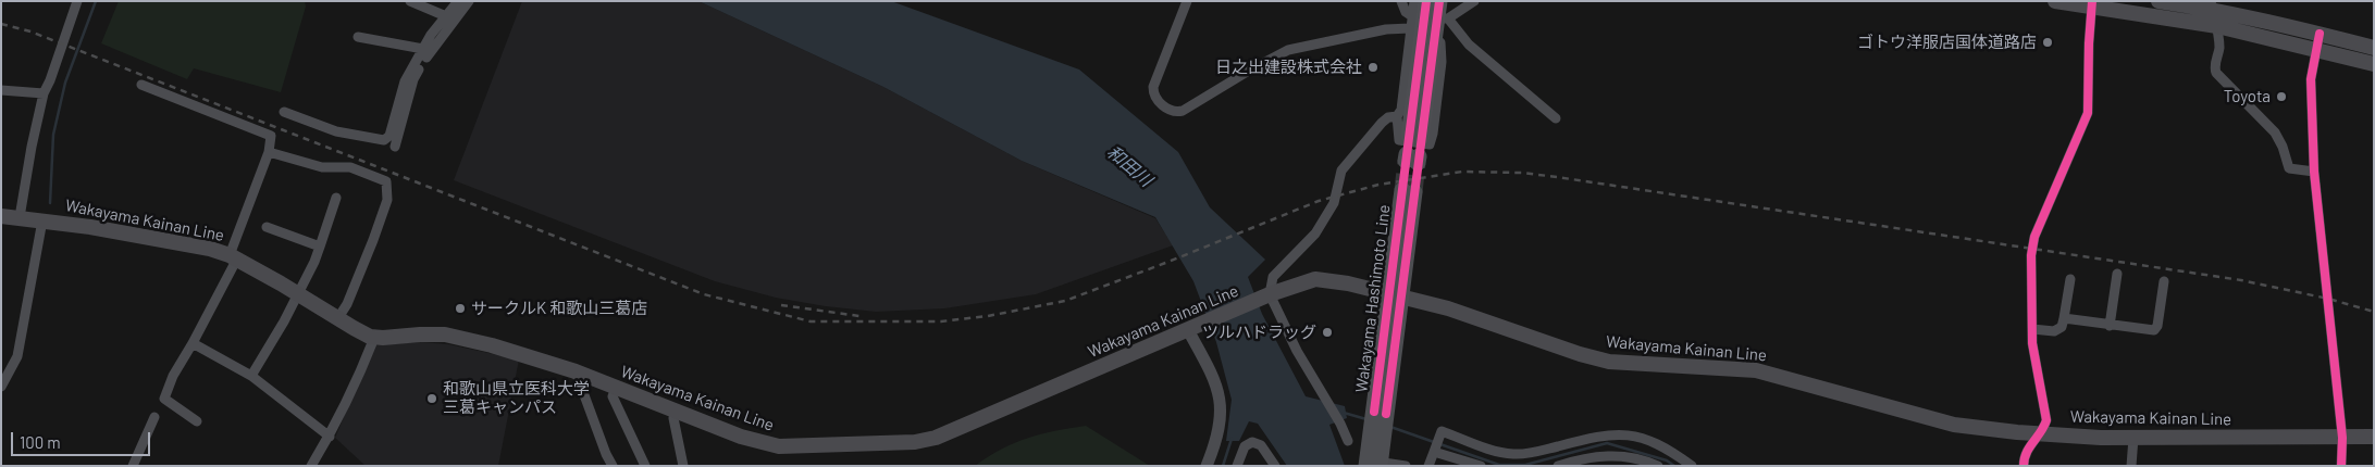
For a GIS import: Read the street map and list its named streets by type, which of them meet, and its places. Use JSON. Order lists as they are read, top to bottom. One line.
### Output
{"streets":{"main road":["Wakayama Kainan Line","Wakayama Hashimoto Line"]},"crossings":[["Wakayama Kainan Line","Wakayama Hashimoto Line"]],"water":["和田川"],"places":["ゴトウ洋服店国体道路店","日之出建設株式会社","Toyota","サークルK 和歌山三葛店","ツルハドラッグ","和歌山県立医科大学 三葛キャンパス"],"scale_bar":"100 m"}
